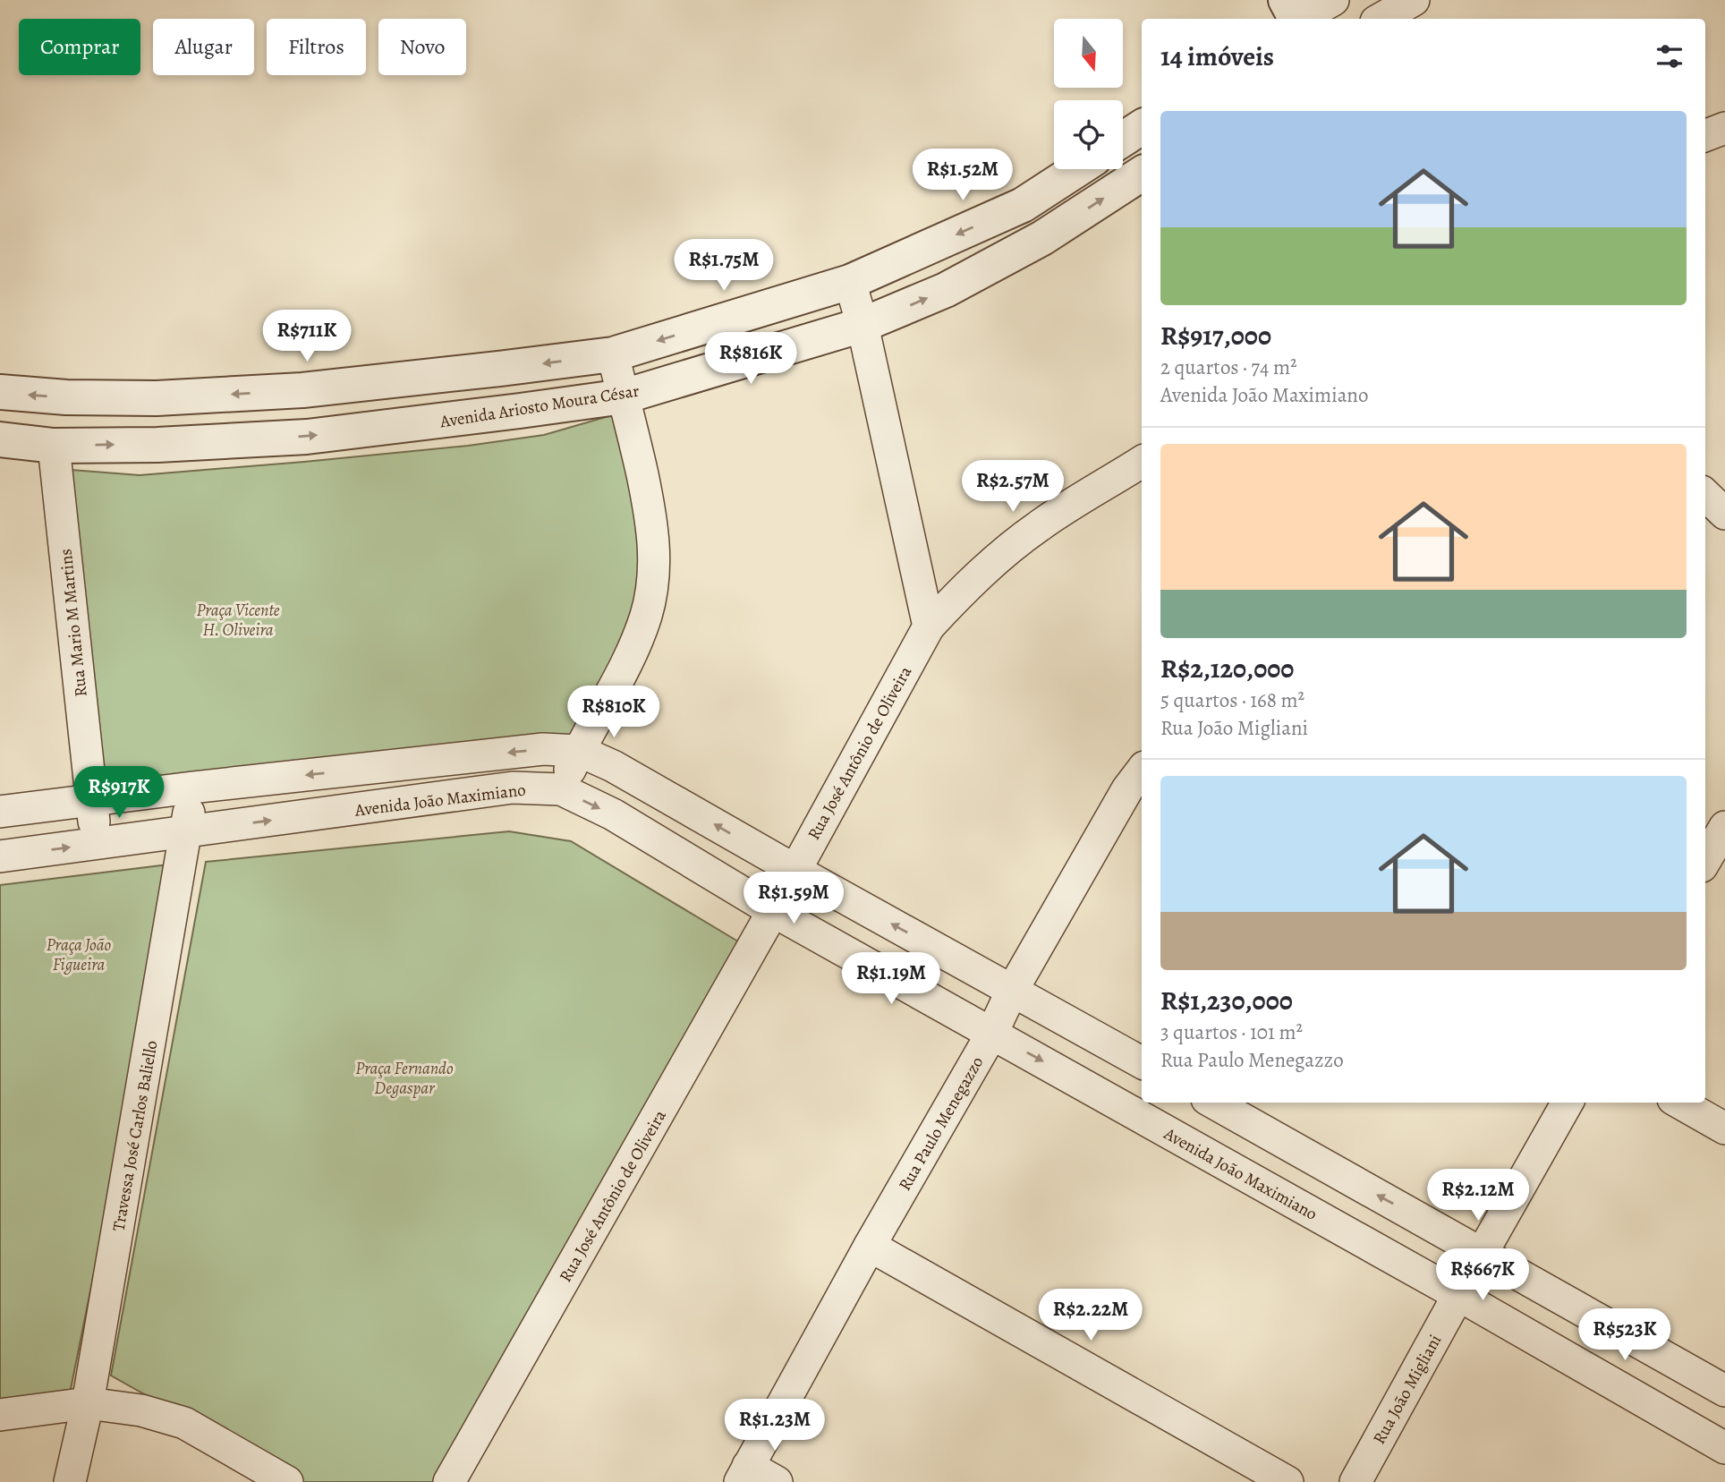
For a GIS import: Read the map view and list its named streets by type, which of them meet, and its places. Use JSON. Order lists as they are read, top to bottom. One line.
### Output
{"streets":{"street":["Avenida Ariosto Moura César","Rua Mario M Martins","Rua José Antônio de Oliveira","Avenida João Maximiano","Rua Paulo Menegazzo","Travessa José Carlos Baliello","Rua João Migliani"]},"crossings":[["Avenida Ariosto Moura César","Rua Mario M Martins"],["Rua Mario M Martins","Avenida João Maximiano"],["Rua José Antônio de Oliveira","Avenida João Maximiano"],["Avenida João Maximiano","Rua Paulo Menegazzo"],["Avenida João Maximiano","Travessa José Carlos Baliello"],["Avenida João Maximiano","Rua João Migliani"]],"parks":["Praça Vicente H. Oliveira","Praça João Figueira","Praça Fernando Degaspar"],"north":"bottom","page":{"chip":["Comprar","Alugar","Filtros","Novo"],"heading":"14 imóveis","list":[{"name":"R$917,000","note":"2 quartos · 74 m² · Avenida João Maximiano"},{"name":"R$2,120,000","note":"5 quartos · 168 m² · Rua João Migliani"},{"name":"R$1,230,000","note":"3 quartos · 101 m² · Rua Paulo Menegazzo"}],"price":["R$1.52M","R$1.75M","R$711K","R$816K","R$2.57M","R$810K","R$917K","R$1.59M","R$1.19M","R$2.12M","R$667K","R$2.22M","R$523K","R$1.23M"]}}
